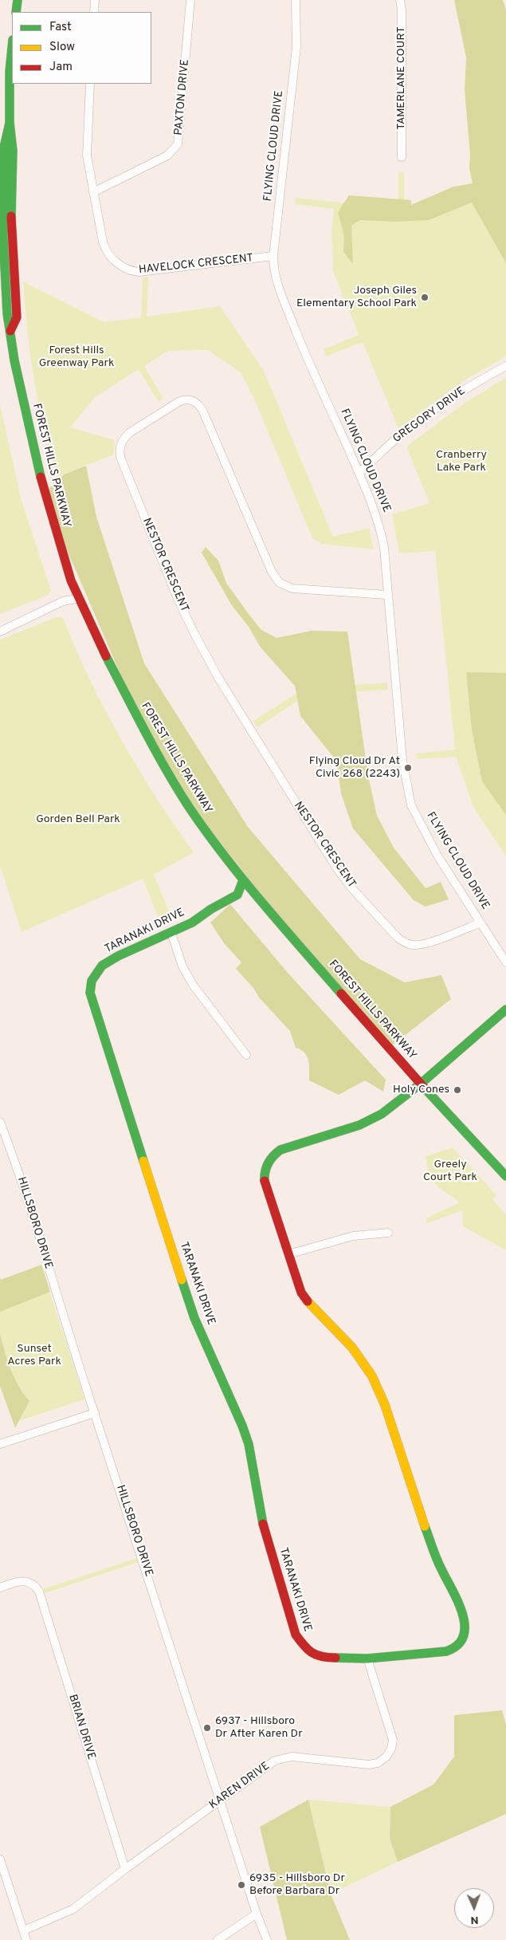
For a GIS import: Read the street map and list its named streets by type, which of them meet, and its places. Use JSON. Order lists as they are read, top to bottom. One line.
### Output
{"streets":{"street":["TAMERLANE COURT","PAXTON DRIVE","FLYING CLOUD DRIVE","HAVELOCK CRESCENT","GREGORY DRIVE","FOREST HILLS PARKWAY","NESTOR CRESCENT","TARANAKI DRIVE","HILLSBORO DRIVE","BRIAN DRIVE","KAREN DRIVE"]},"crossings":[["PAXTON DRIVE","HAVELOCK CRESCENT"],["FLYING CLOUD DRIVE","HAVELOCK CRESCENT"],["FLYING CLOUD DRIVE","GREGORY DRIVE"],["FLYING CLOUD DRIVE","NESTOR CRESCENT"],["FOREST HILLS PARKWAY","TARANAKI DRIVE"],["TARANAKI DRIVE","KAREN DRIVE"],["HILLSBORO DRIVE","KAREN DRIVE"],["BRIAN DRIVE","KAREN DRIVE"]],"parks":["Forest Hills Greenway Park","Cranberry Lake Park","Gorden Bell Park","Greely Court Park","Sunset Acres Park"],"places":["Joseph Giles Elementary School Park","Flying Cloud Dr At Civic 268 (2243)","Holy Cones","6937 - Hillsboro Dr After Karen Dr","6935 - Hillsboro Dr Before Barbara Dr"],"legend":["Fast","Slow","Jam"],"north":"bottom"}
